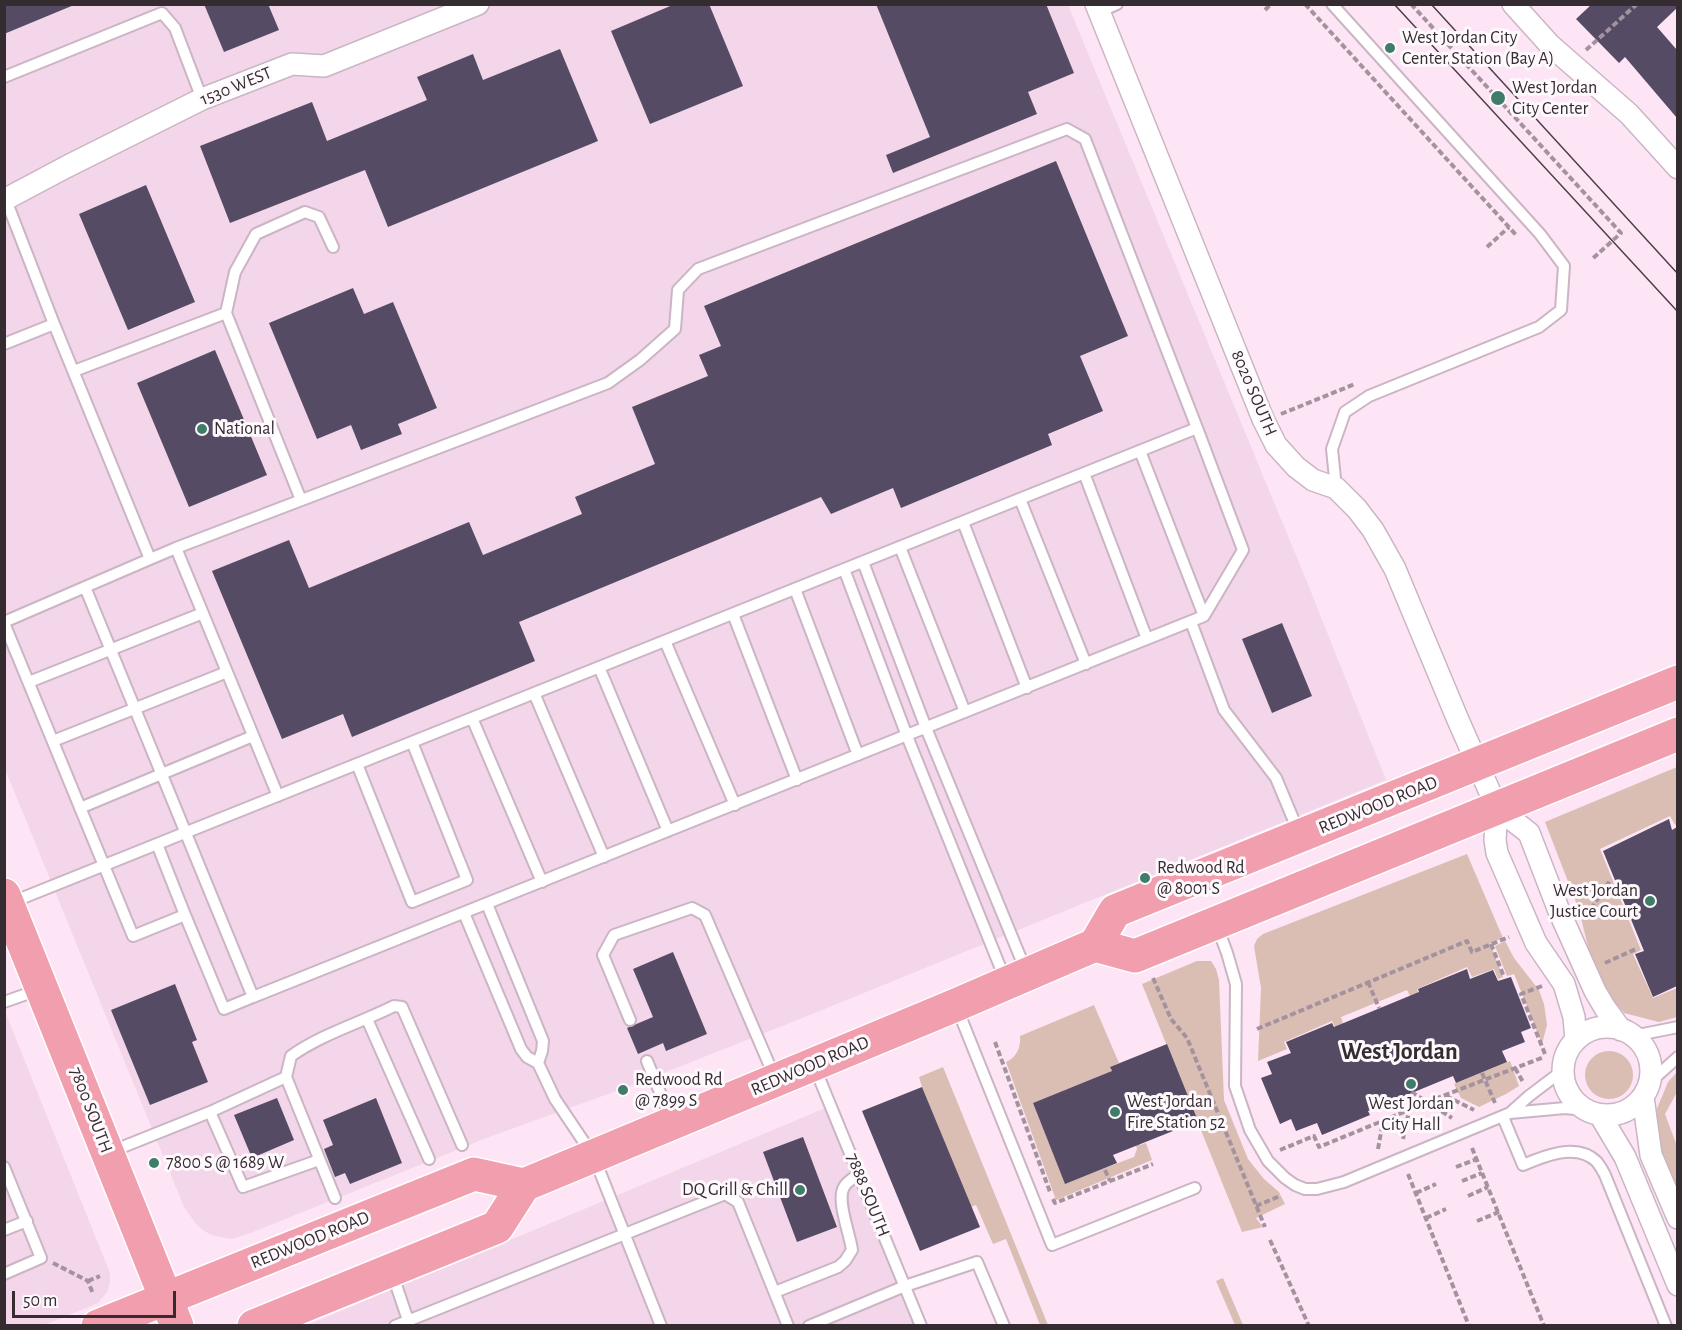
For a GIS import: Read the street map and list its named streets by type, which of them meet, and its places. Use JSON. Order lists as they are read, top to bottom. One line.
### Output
{"streets":{"main road":["REDWOOD ROAD","7800 SOUTH"],"street":["1530 WEST","8020 SOUTH"],"lane":["7888 SOUTH"]},"crossings":[["8020 SOUTH","REDWOOD ROAD"],["REDWOOD ROAD","7800 SOUTH"],["REDWOOD ROAD","7888 SOUTH"]],"districts":["West Jordan"],"places":["West Jordan City Center Station (Bay A)","West Jordan City Center","National","Redwood Rd @ 8001 S","West Jordan Justice Court","West Jordan City Hall","Redwood Rd @ 7899 S","West Jordan Fire Station 52","7800 S @ 1689 W","DQ Grill & Chill"],"scale_bar":"50 m"}
